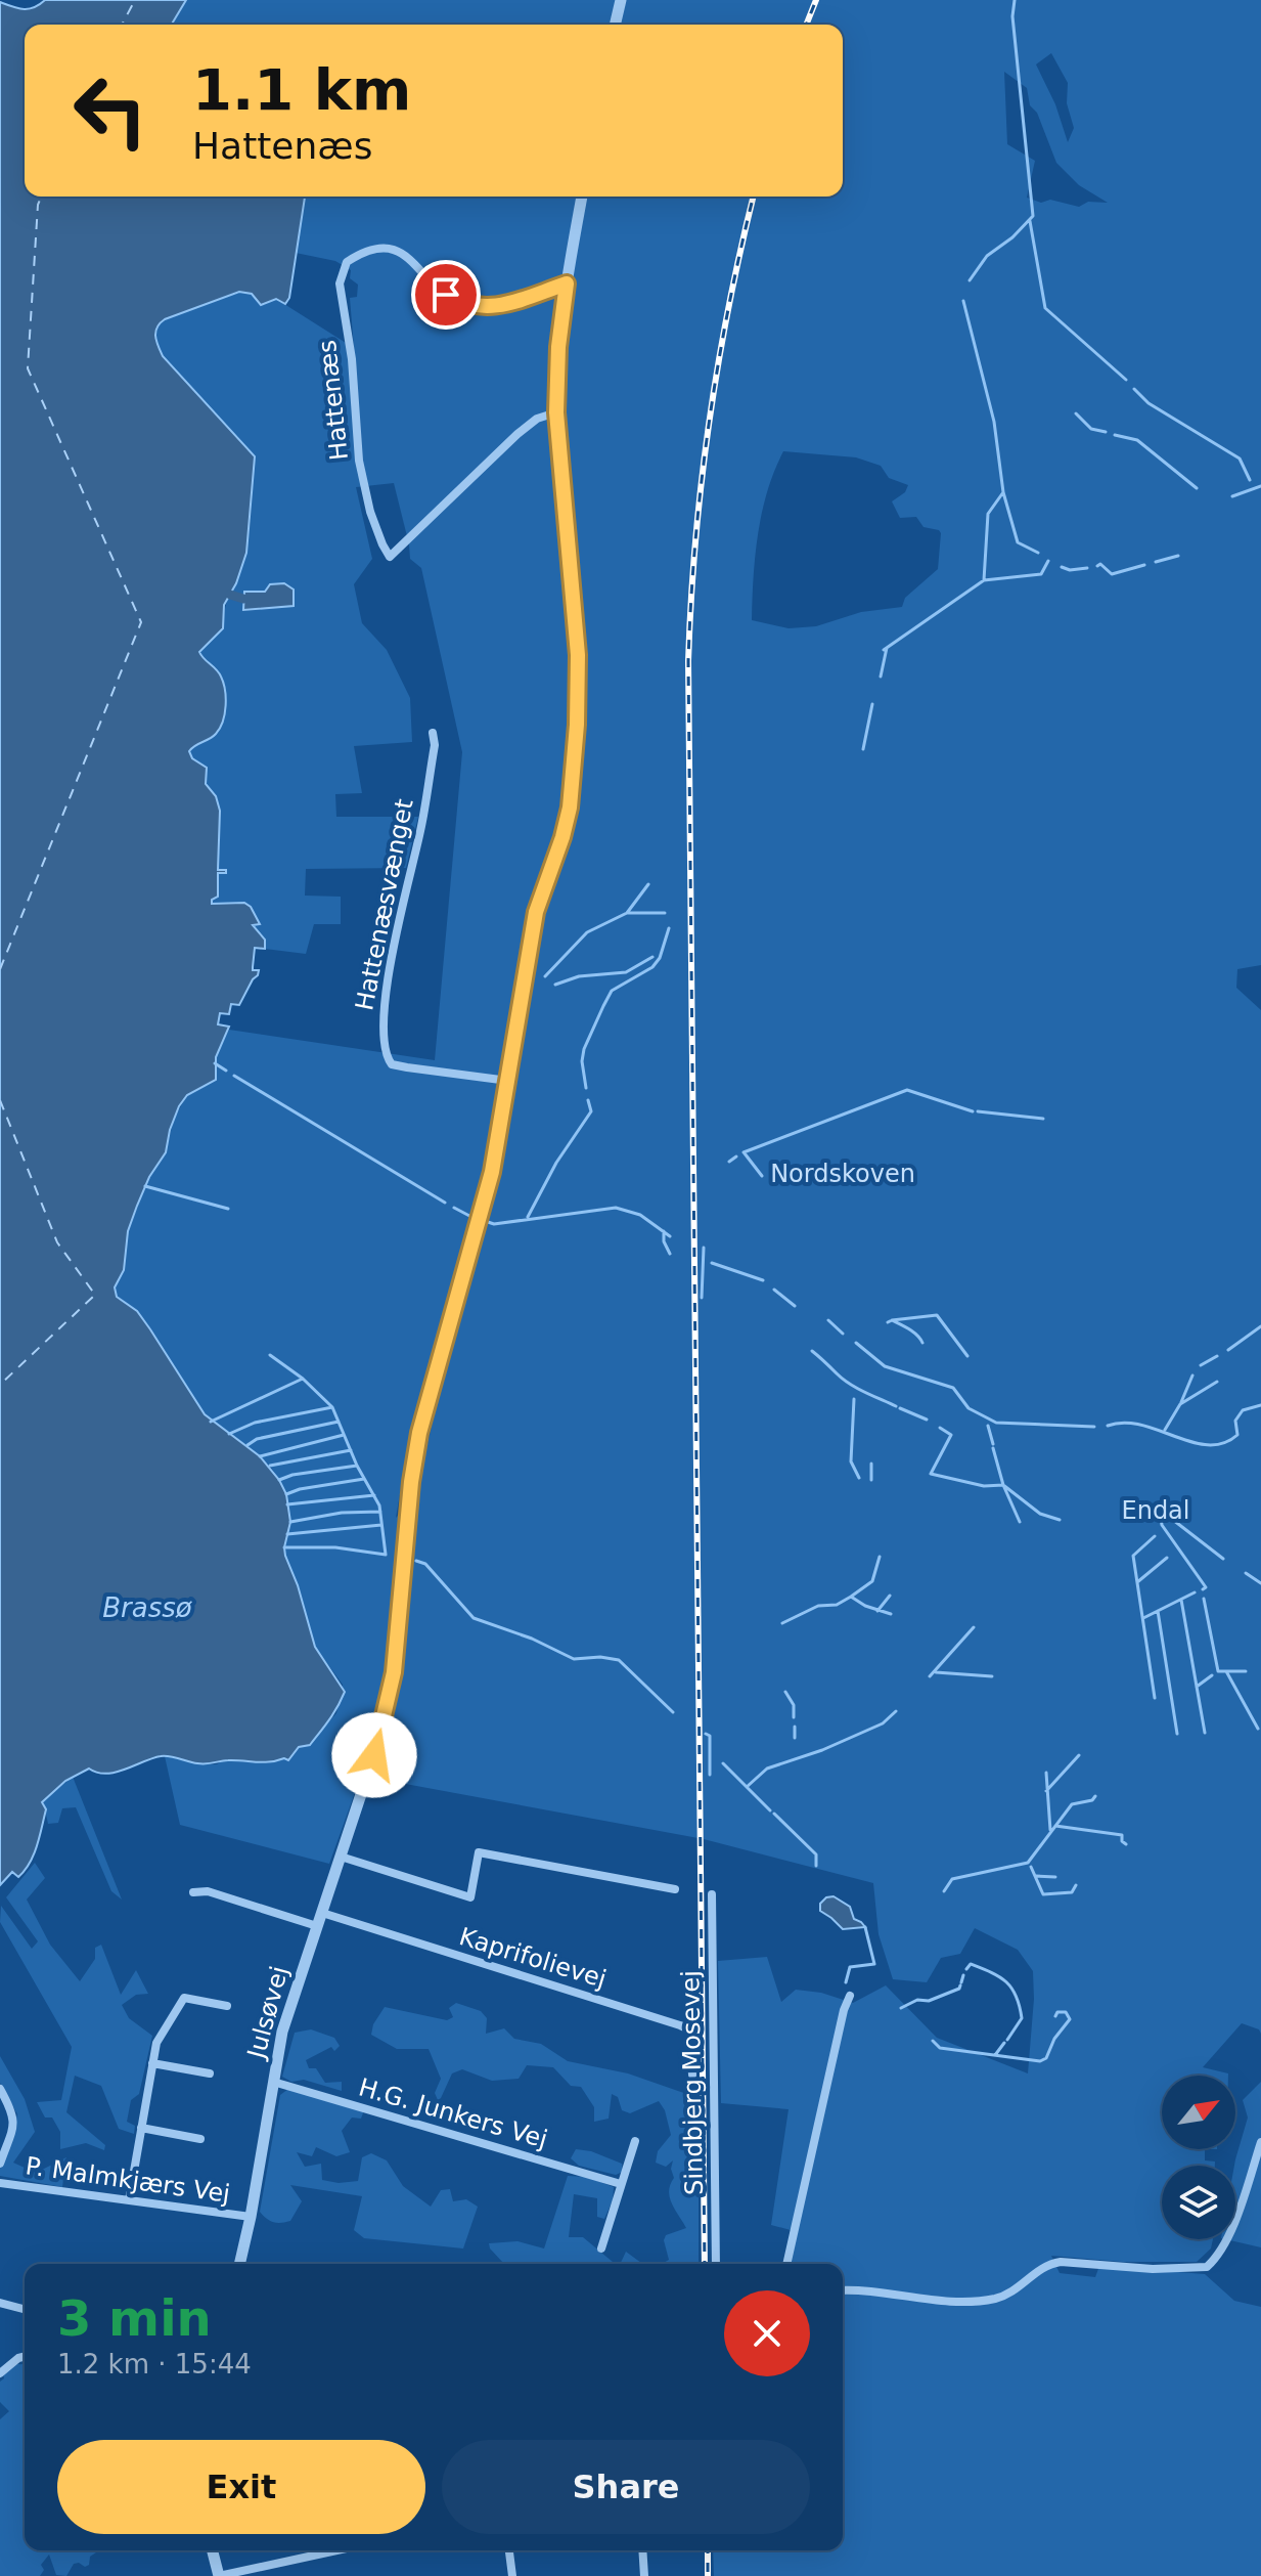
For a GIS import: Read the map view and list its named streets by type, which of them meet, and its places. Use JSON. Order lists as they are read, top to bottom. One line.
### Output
{"streets":{"street":["Hattenæs","Hattenæsvænget","Kaprifolievej","Julsøvej","Sindbjerg Mosevej","H.G. Junkers Vej","P. Malmkjærs Vej"]},"crossings":[["Hattenæs","Julsøvej"],["Hattenæsvænget","Julsøvej"],["Kaprifolievej","Julsøvej"],["Julsøvej","H.G. Junkers Vej"],["Julsøvej","P. Malmkjærs Vej"]],"water":["Brassø"],"parks":["Nordskoven","Endal"],"north":"top right","page":{"turn":["1.1 km","Hattenæs"],"heading":["3 min","1.2 km · 15:44"],"buttons":["Exit","Share"]}}
